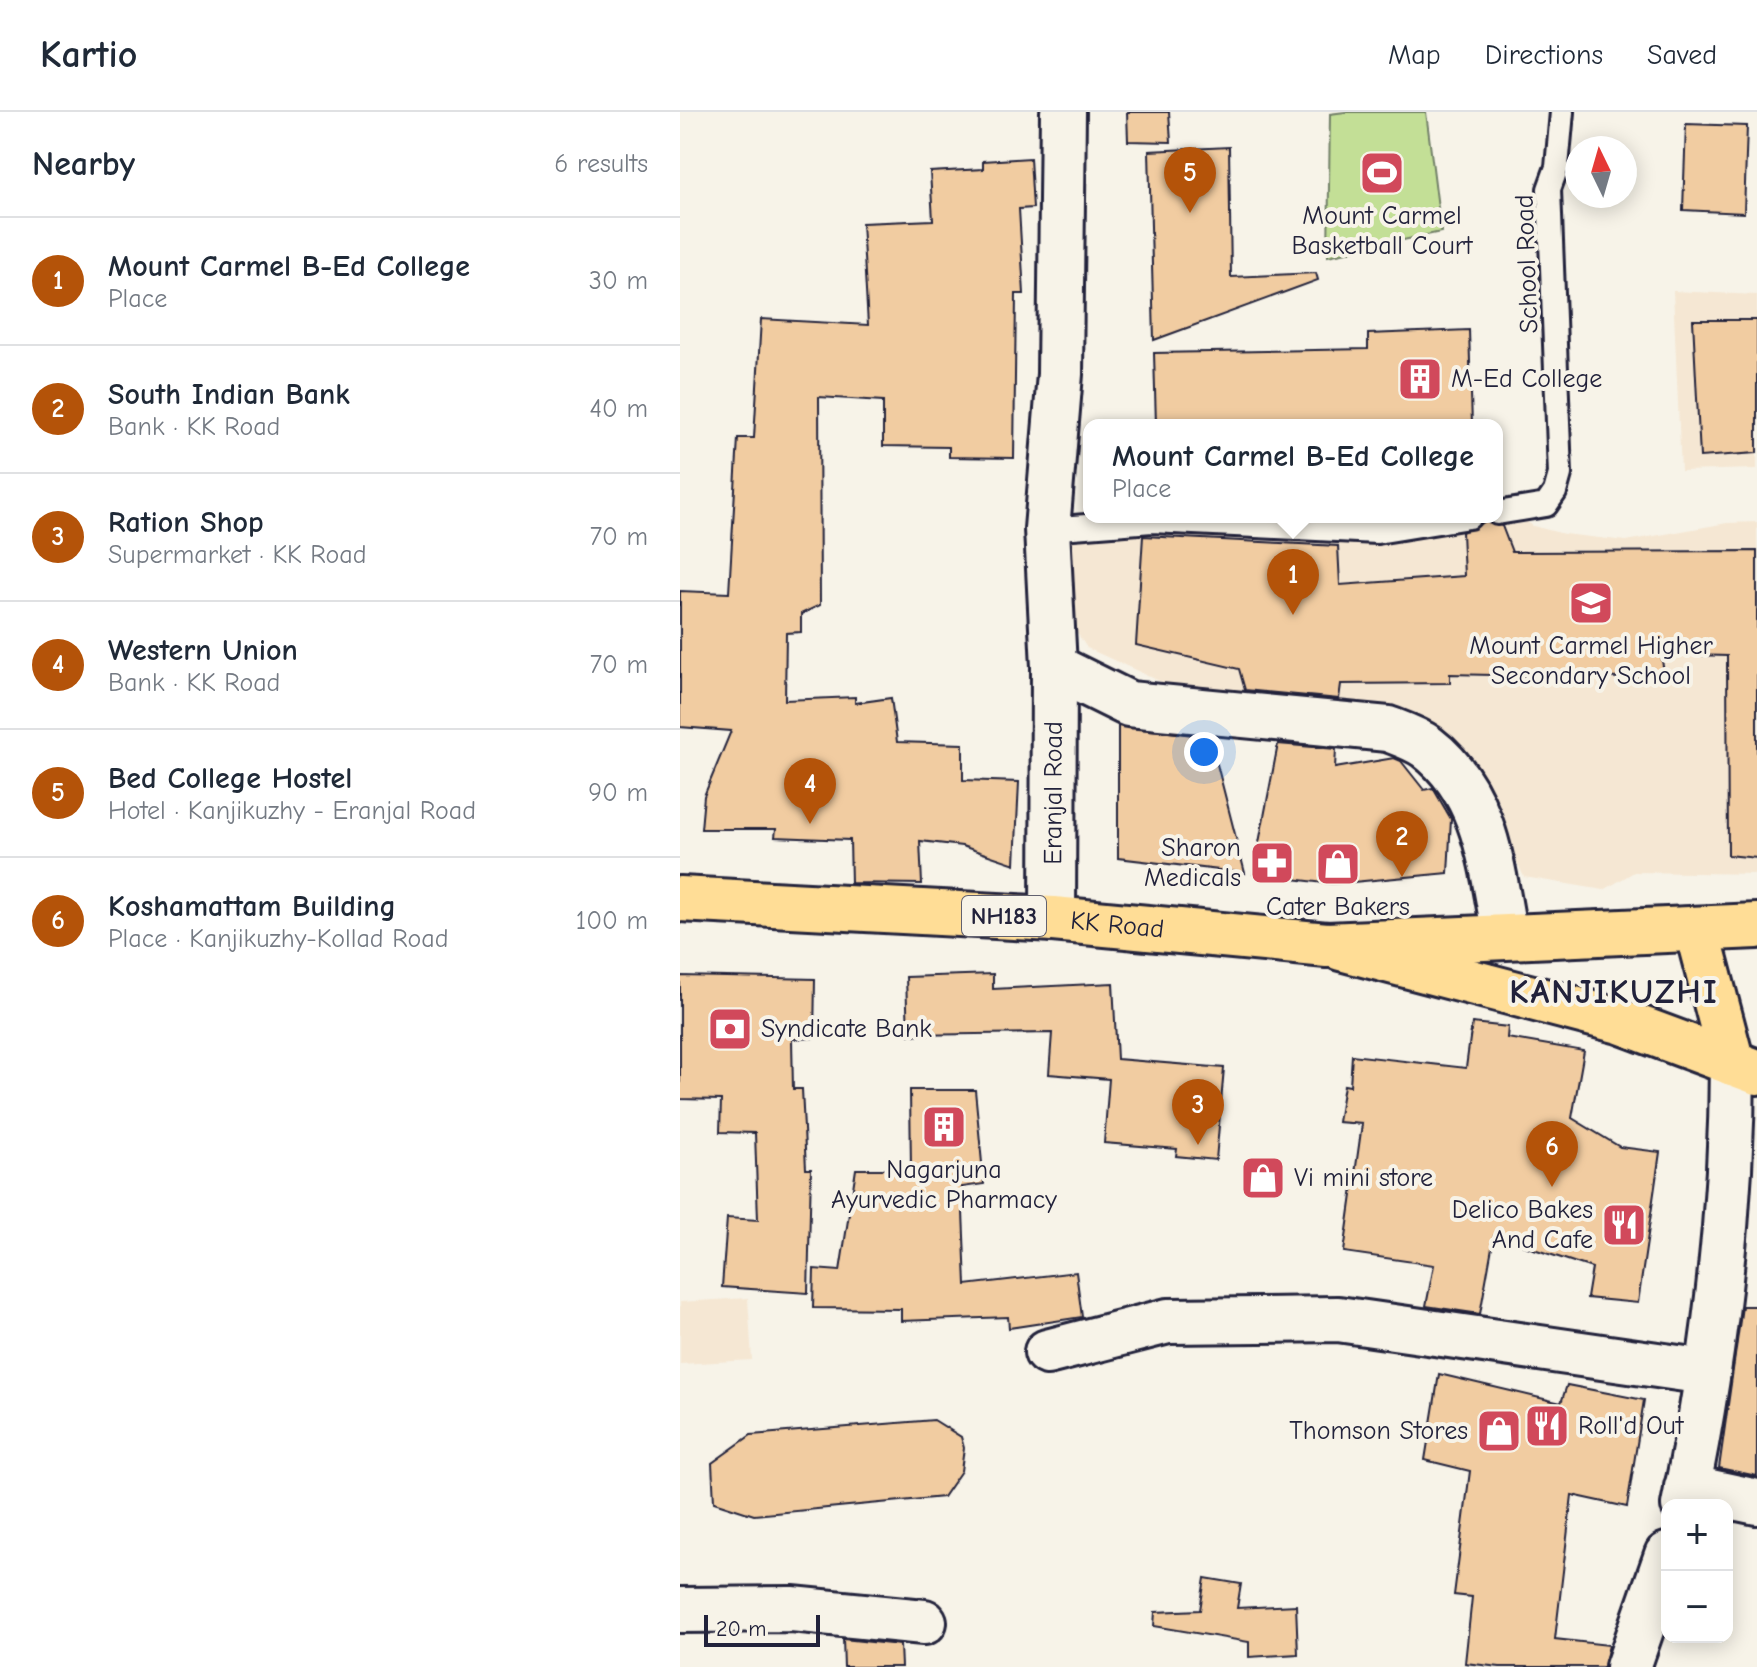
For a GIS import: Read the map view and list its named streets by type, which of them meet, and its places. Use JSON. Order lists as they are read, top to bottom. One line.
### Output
{"streets":{"main road":["Eranjal Road","NH183","KK Road"],"lane":["School Road"]},"crossings":[["Eranjal Road","KK Road"],["NH183","KK Road"]],"districts":["KANJIKUZHI"],"places":{"sports":["Mount Carmel Basketball Court"],"building":["M-Ed College","Nagarjuna Ayurvedic Pharmacy"],"school or university":["Mount Carmel Higher Secondary School"],"pharmacy":["Sharon Medicals"],"shop":["Cater Bakers","Vi mini store","Thomson Stores"],"bank":["Syndicate Bank"],"restaurant":["Delico Bakes And Cafe","Roll'd Out"]},"scale_bar":"20 m","north":"top","page":{"header":"Kartio","nav":["Map","Directions","Saved"],"heading":["Nearby","6 results"],"pins":["5","1","4","2","3","6"],"list":[{"mark":"1","name":"Mount Carmel B-Ed College","note":"Place","value":"30 m"},{"mark":"2","name":"South Indian Bank","note":"Bank · KK Road","value":"40 m"},{"mark":"3","name":"Ration Shop","note":"Supermarket · KK Road","value":"70 m"},{"mark":"4","name":"Western Union","note":"Bank · KK Road","value":"70 m"},{"mark":"5","name":"Bed College Hostel","note":"Hotel · Kanjikuzhy - Eranjal Road","value":"90 m"},{"mark":"6","name":"Koshamattam Building","note":"Place · Kanjikuzhy-Kollad Road","value":"100 m"}],"popup":["Mount Carmel B-Ed College","Place"],"map_buttons":["+","−"],"scale":"20 m"}}
